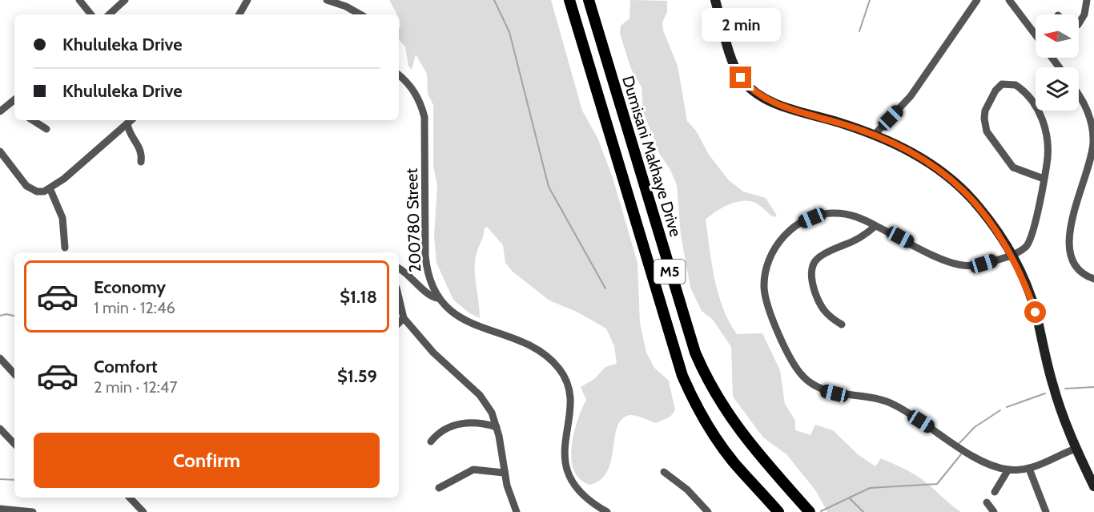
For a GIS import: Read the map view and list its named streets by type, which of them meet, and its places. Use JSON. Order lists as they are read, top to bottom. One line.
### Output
{"streets":{"main road":["Dumisani Makhaye Drive","M5"],"street":["200780 Street"]},"north":"left","page":{"bubble":"2 min","banner":["Khululeka Drive","Khululeka Drive"],"list":[{"name":"Economy","note":"1 min · 12:46","value":"$1.18"},{"name":"Comfort","note":"2 min · 12:47","value":"$1.59"}],"buttons":"Confirm"}}
